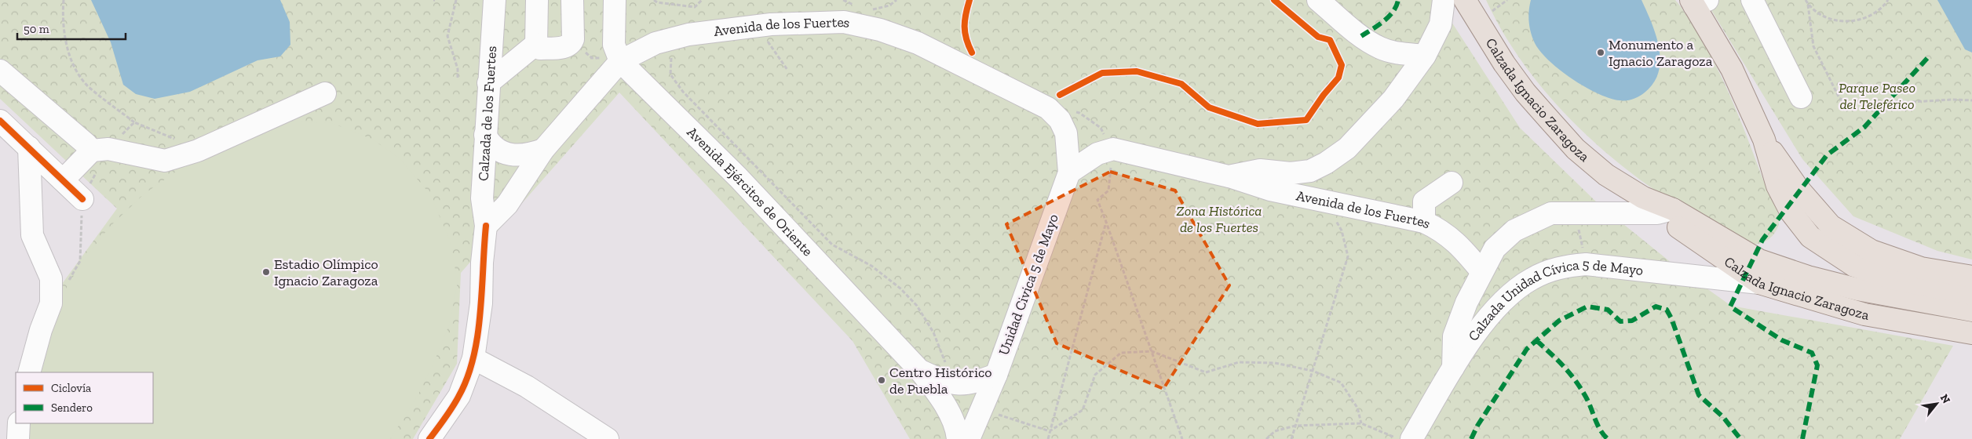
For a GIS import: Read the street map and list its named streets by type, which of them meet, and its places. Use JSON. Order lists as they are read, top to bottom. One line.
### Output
{"streets":{"main road":["Calzada Ignacio Zaragoza"],"street":["Avenida de los Fuertes","Calzada de los Fuertes","Avenida Ejércitos de Oriente","Unidad Civica 5 de Mayo","Calzada Unidad Cívica 5 de Mayo"]},"crossings":[["Avenida de los Fuertes","Avenida Ejércitos de Oriente"],["Avenida de los Fuertes","Unidad Civica 5 de Mayo"],["Calzada Ignacio Zaragoza","Calzada Unidad Cívica 5 de Mayo"],["Avenida Ejércitos de Oriente","Unidad Civica 5 de Mayo"]],"parks":["Parque Paseo del Teleférico","Zona Histórica de los Fuertes"],"places":["Monumento a Ignacio Zaragoza","Estadio Olímpico Ignacio Zaragoza","Centro Histórico de Puebla"],"legend":["Ciclovía","Sendero"],"scale_bar":"50 m","north":"top right"}
